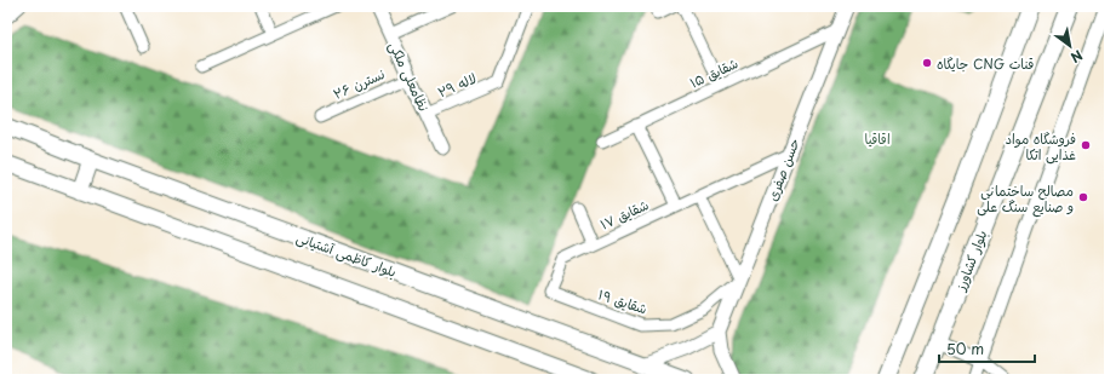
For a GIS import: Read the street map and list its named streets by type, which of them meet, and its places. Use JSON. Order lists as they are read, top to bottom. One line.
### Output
{"streets":{"main road":["بلوار کاظمی آشتیانی","بلوار کشاورز"],"street":["شقایق ۱۵","نظامعلی ملکی","نسترن ۲۶","لاله ۲۹","حسن صفری","شقایق ۱۷","شقایق ۱۹"]},"crossings":[["شقایق ۱۵","حسن صفری"],["نظامعلی ملکی","نسترن ۲۶"],["نظامعلی ملکی","لاله ۲۹"],["حسن صفری","شقایق ۱۷"],["حسن صفری","شقایق ۱۹"],["شقایق ۱۷","شقایق ۱۹"]],"parks":["اقاقیا"],"places":["جایگاه CNG قنات","فروشگاه مواد غذایی اتکا","مصالح ساختمانی و صنایع سنگ علی"],"scale_bar":"50 m","north":"bottom right"}
